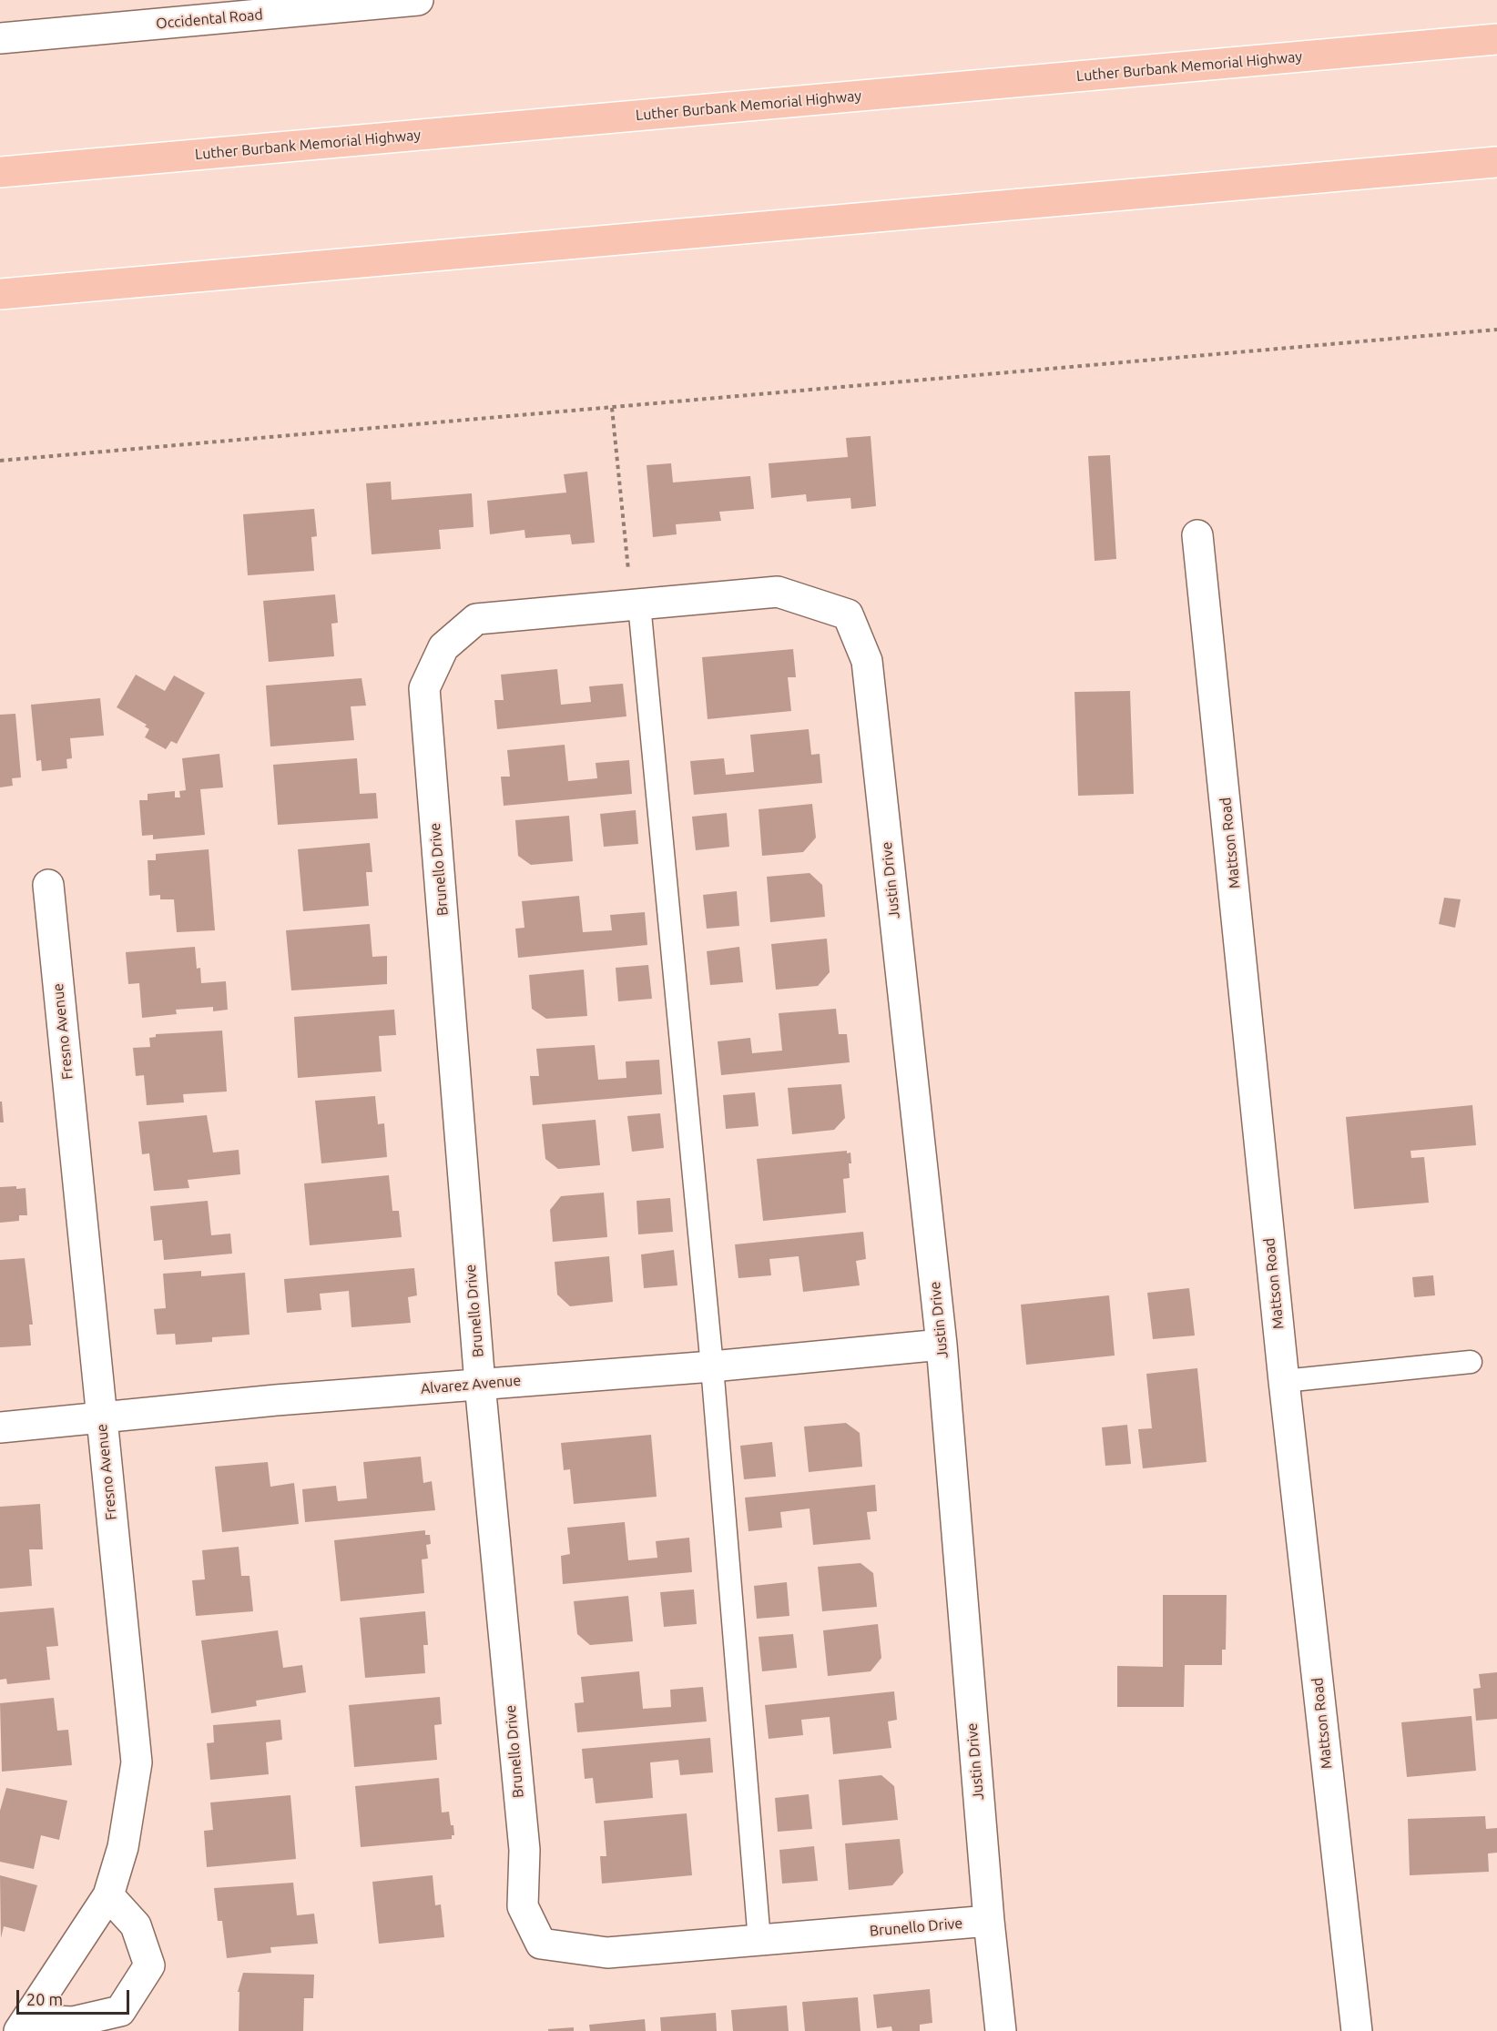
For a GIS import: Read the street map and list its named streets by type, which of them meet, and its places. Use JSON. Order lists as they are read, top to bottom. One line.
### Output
{"streets":{"highway":["Luther Burbank Memorial Highway"],"street":["Occidental Road","Mattson Road","Brunello Drive","Justin Drive","Fresno Avenue","Alvarez Avenue"]},"crossings":[["Brunello Drive","Justin Drive"],["Brunello Drive","Alvarez Avenue"],["Justin Drive","Alvarez Avenue"],["Fresno Avenue","Alvarez Avenue"]],"scale_bar":"20 m"}
